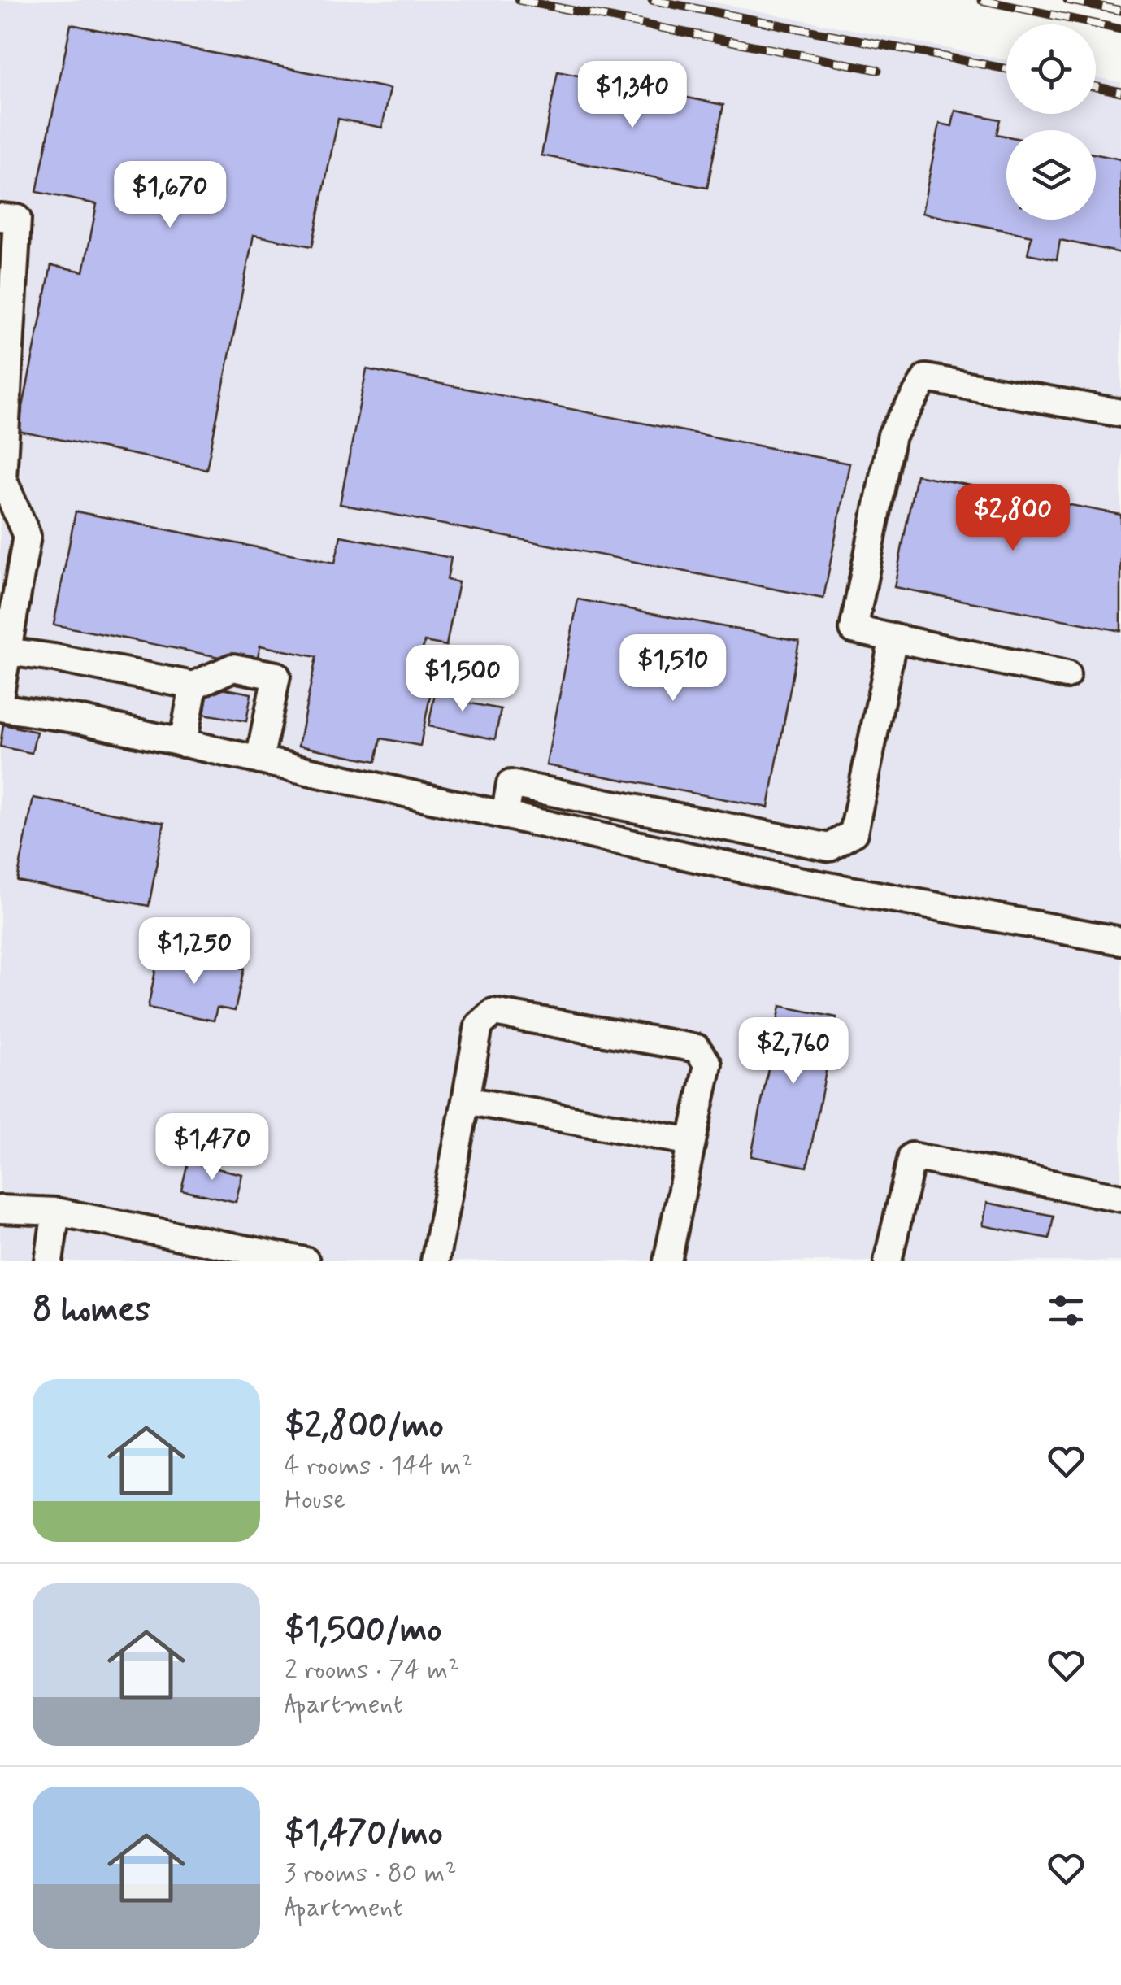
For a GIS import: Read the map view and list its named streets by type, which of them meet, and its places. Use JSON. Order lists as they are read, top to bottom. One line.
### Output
{"page":{"price":["$1,340","$1,670","$2,800","$1,510","$1,500","$1,250","$2,760","$1,470"],"heading":"8 homes","list":[{"name":"$2,800/mo","note":"4 rooms · 144 m² · House"},{"name":"$1,500/mo","note":"2 rooms · 74 m² · Apartment"},{"name":"$1,470/mo","note":"3 rooms · 80 m² · Apartment"}]}}
